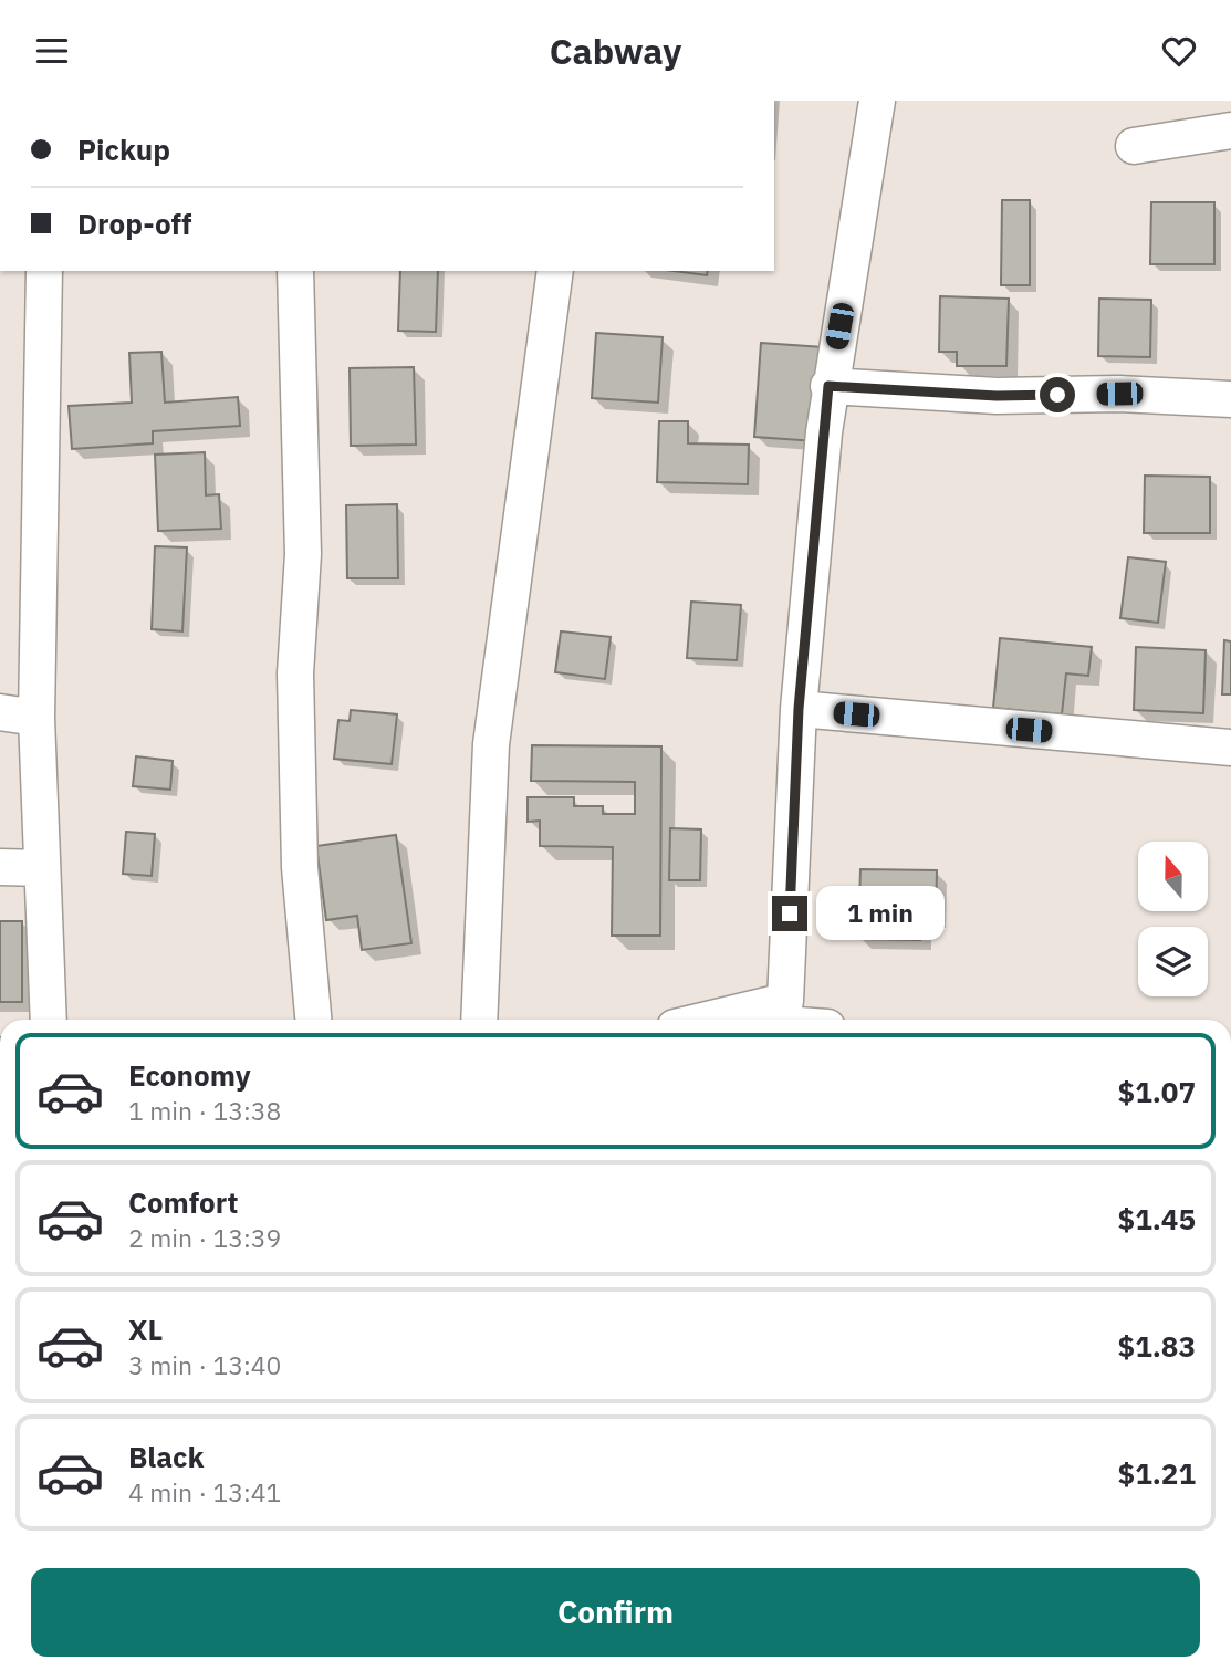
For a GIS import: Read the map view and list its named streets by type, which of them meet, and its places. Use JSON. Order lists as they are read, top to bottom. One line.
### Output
{"north":"top","page":{"header":"Cabway","banner":["Pickup","Drop-off"],"bubble":"1 min","list":[{"name":"Economy","note":"1 min · 13:38","value":"$1.07"},{"name":"Comfort","note":"2 min · 13:39","value":"$1.45"},{"name":"XL","note":"3 min · 13:40","value":"$1.83"},{"name":"Black","note":"4 min · 13:41","value":"$1.21"}],"buttons":"Confirm"}}
